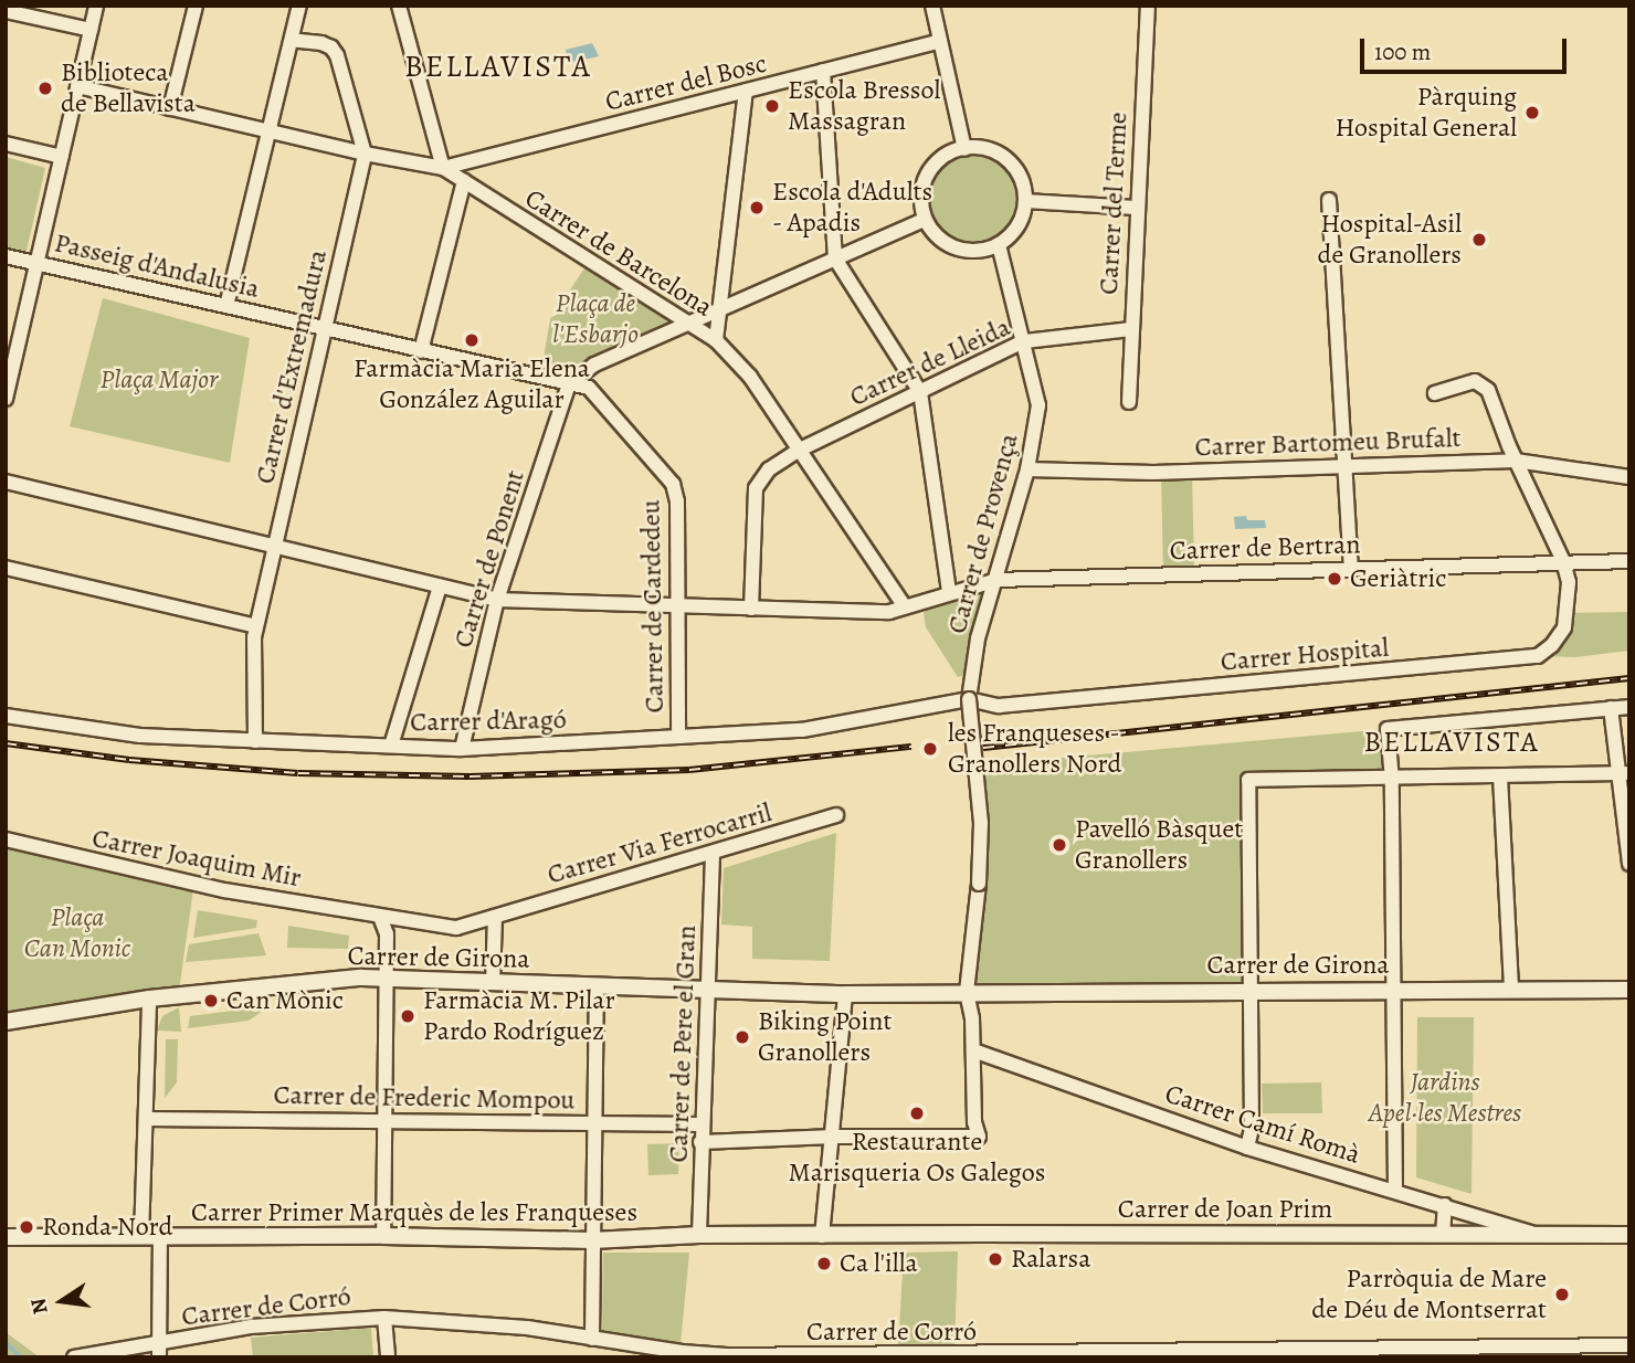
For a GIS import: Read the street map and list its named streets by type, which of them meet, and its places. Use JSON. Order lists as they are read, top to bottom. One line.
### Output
{"streets":{"street":["Carrer del Bosc","Carrer del Terme","Carrer de Barcelona","Passeig d'Andalusia","Carrer de Lleida","Carrer d'Extremadura","Carrer Bartomeu Brufalt","Carrer de Provença","Carrer de Bertran","Carrer de Ponent","Carrer de Cardedeu","Carrer Hospital","Carrer d'Aragó","Carrer Via Ferrocarril","Carrer Joaquim Mir","Carrer de Girona","Carrer de Pere el Gran","Carrer de Frederic Mompou","Carrer Camí Romà","Carrer de Joan Prim","Carrer Primer Marquès de les Franqueses","Carrer de Corró"]},"crossings":[["Carrer del Bosc","Carrer de Barcelona"],["Carrer del Terme","Carrer de Lleida"],["Carrer de Barcelona","Carrer de Lleida"],["Carrer de Barcelona","Carrer de Bertran"],["Passeig d'Andalusia","Carrer d'Extremadura"],["Passeig d'Andalusia","Carrer de Ponent"],["Passeig d'Andalusia","Carrer de Cardedeu"],["Carrer de Lleida","Carrer de Provença"],["Carrer d'Extremadura","Carrer d'Aragó"],["Carrer Bartomeu Brufalt","Carrer de Provença"],["Carrer Bartomeu Brufalt","Carrer Hospital"],["Carrer de Provença","Carrer de Bertran"],["Carrer de Provença","Carrer Hospital"],["Carrer de Provença","Carrer d'Aragó"],["Carrer de Bertran","Carrer Hospital"],["Carrer de Ponent","Carrer de Cardedeu"],["Carrer de Ponent","Carrer d'Aragó"],["Carrer de Cardedeu","Carrer d'Aragó"],["Carrer Hospital","Carrer d'Aragó"],["Carrer Via Ferrocarril","Carrer Joaquim Mir"],["Carrer Via Ferrocarril","Carrer de Pere el Gran"],["Carrer de Girona","Carrer de Pere el Gran"],["Carrer de Pere el Gran","Carrer de Frederic Mompou"],["Carrer de Pere el Gran","Carrer Primer Marquès de les Franqueses"],["Carrer Camí Romà","Carrer de Joan Prim"],["Carrer de Joan Prim","Carrer Primer Marquès de les Franqueses"]],"districts":["BELLAVISTA","BELLAVISTA"],"parks":["Plaça de l'Esbarjo","Plaça Major","Plaça Can Monic","Jardins Apel·les Mestres"],"places":["Biblioteca de Bellavista","Escola Bressol Massagran","Pàrquing Hospital General","Escola d'Adults - Apadis","Hospital-Asil de Granollers","Farmàcia Maria Elena González Aguilar","Geriàtric","les Franqueses - Granollers Nord","Pavelló Bàsquet Granollers","Can Mònic","Farmàcia M. Pilar Pardo Rodríguez","Biking Point Granollers","Restaurante Marisqueria Os Galegos","Ronda Nord","Ralarsa","Ca l'illa","Parròquia de Mare de Déu de Montserrat"],"scale_bar":"100 m","north":"left"}
